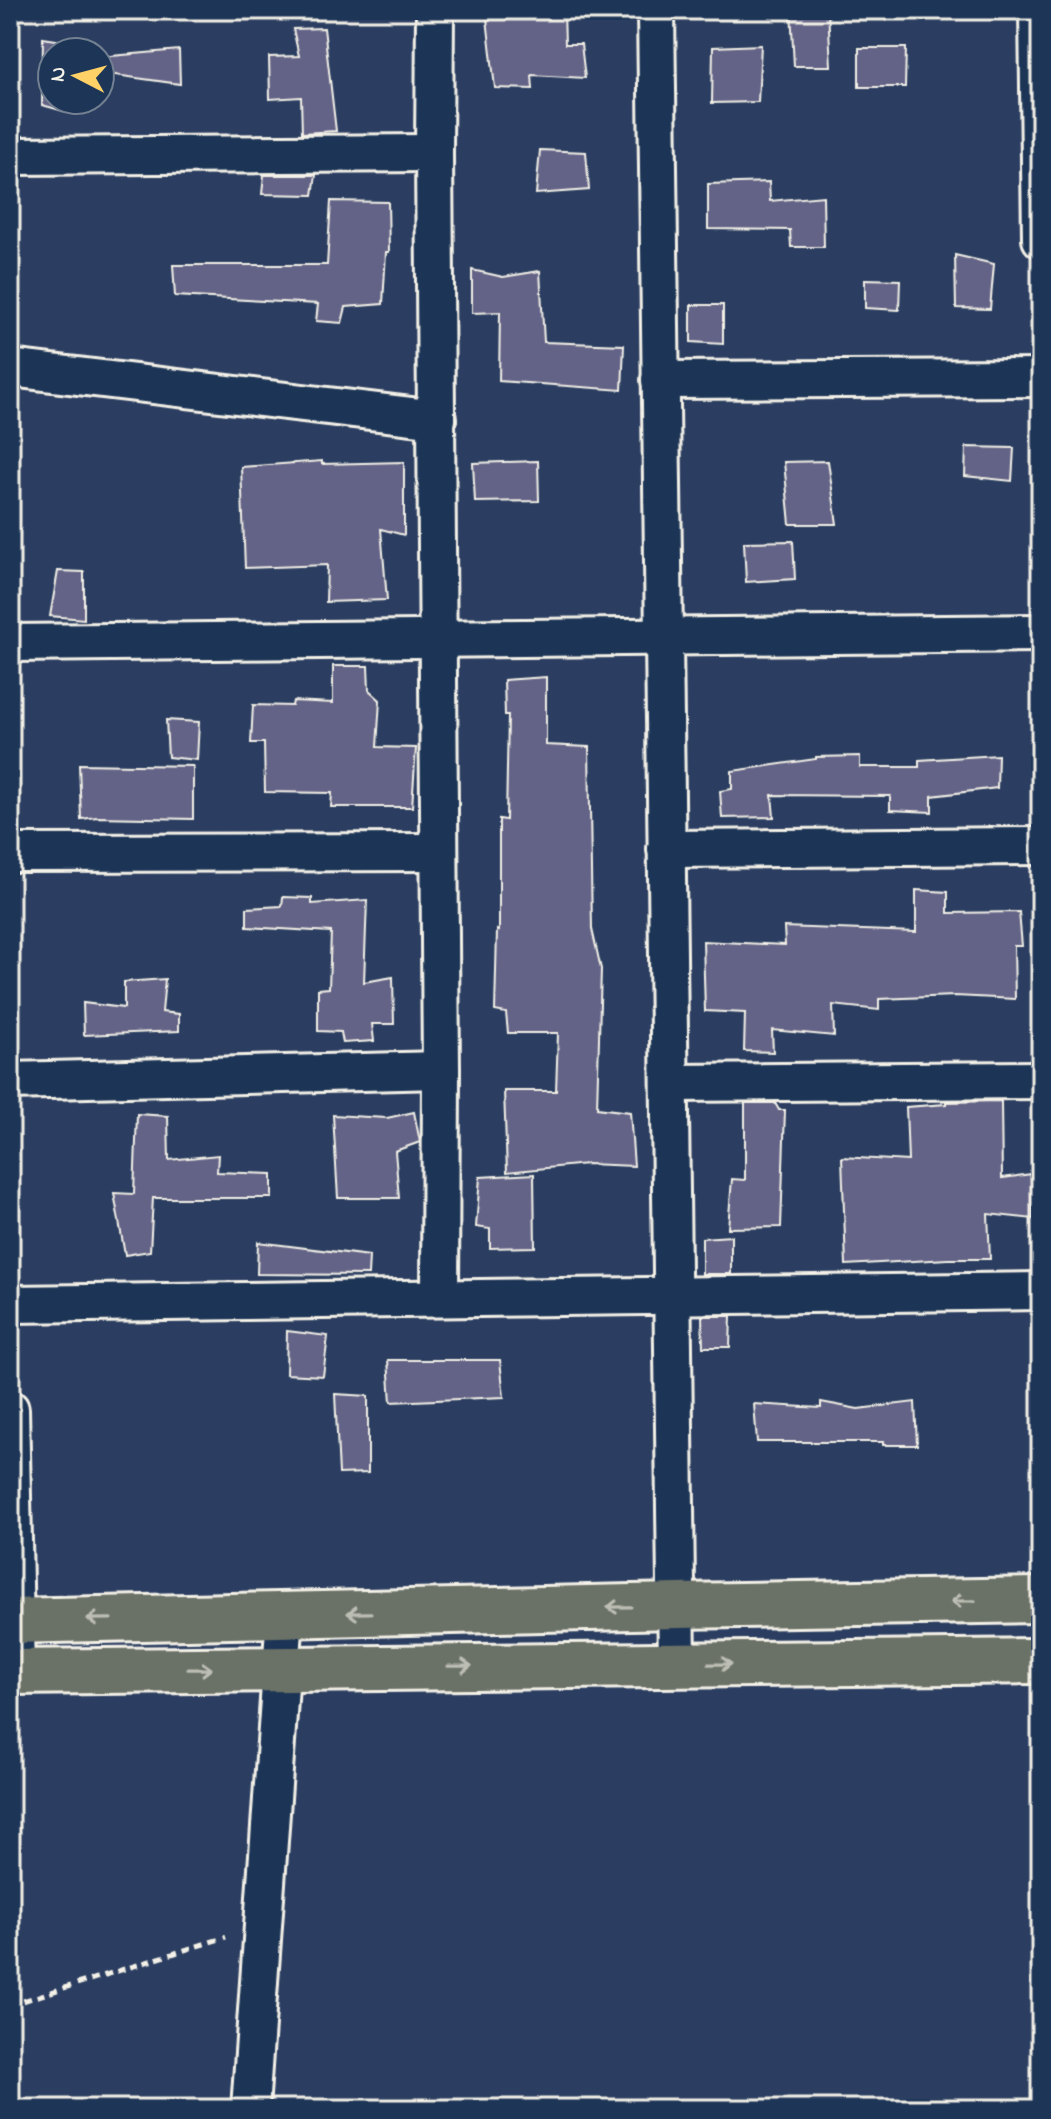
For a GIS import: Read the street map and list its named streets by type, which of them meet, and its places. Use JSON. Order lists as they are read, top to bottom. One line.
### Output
{"north":"left"}
